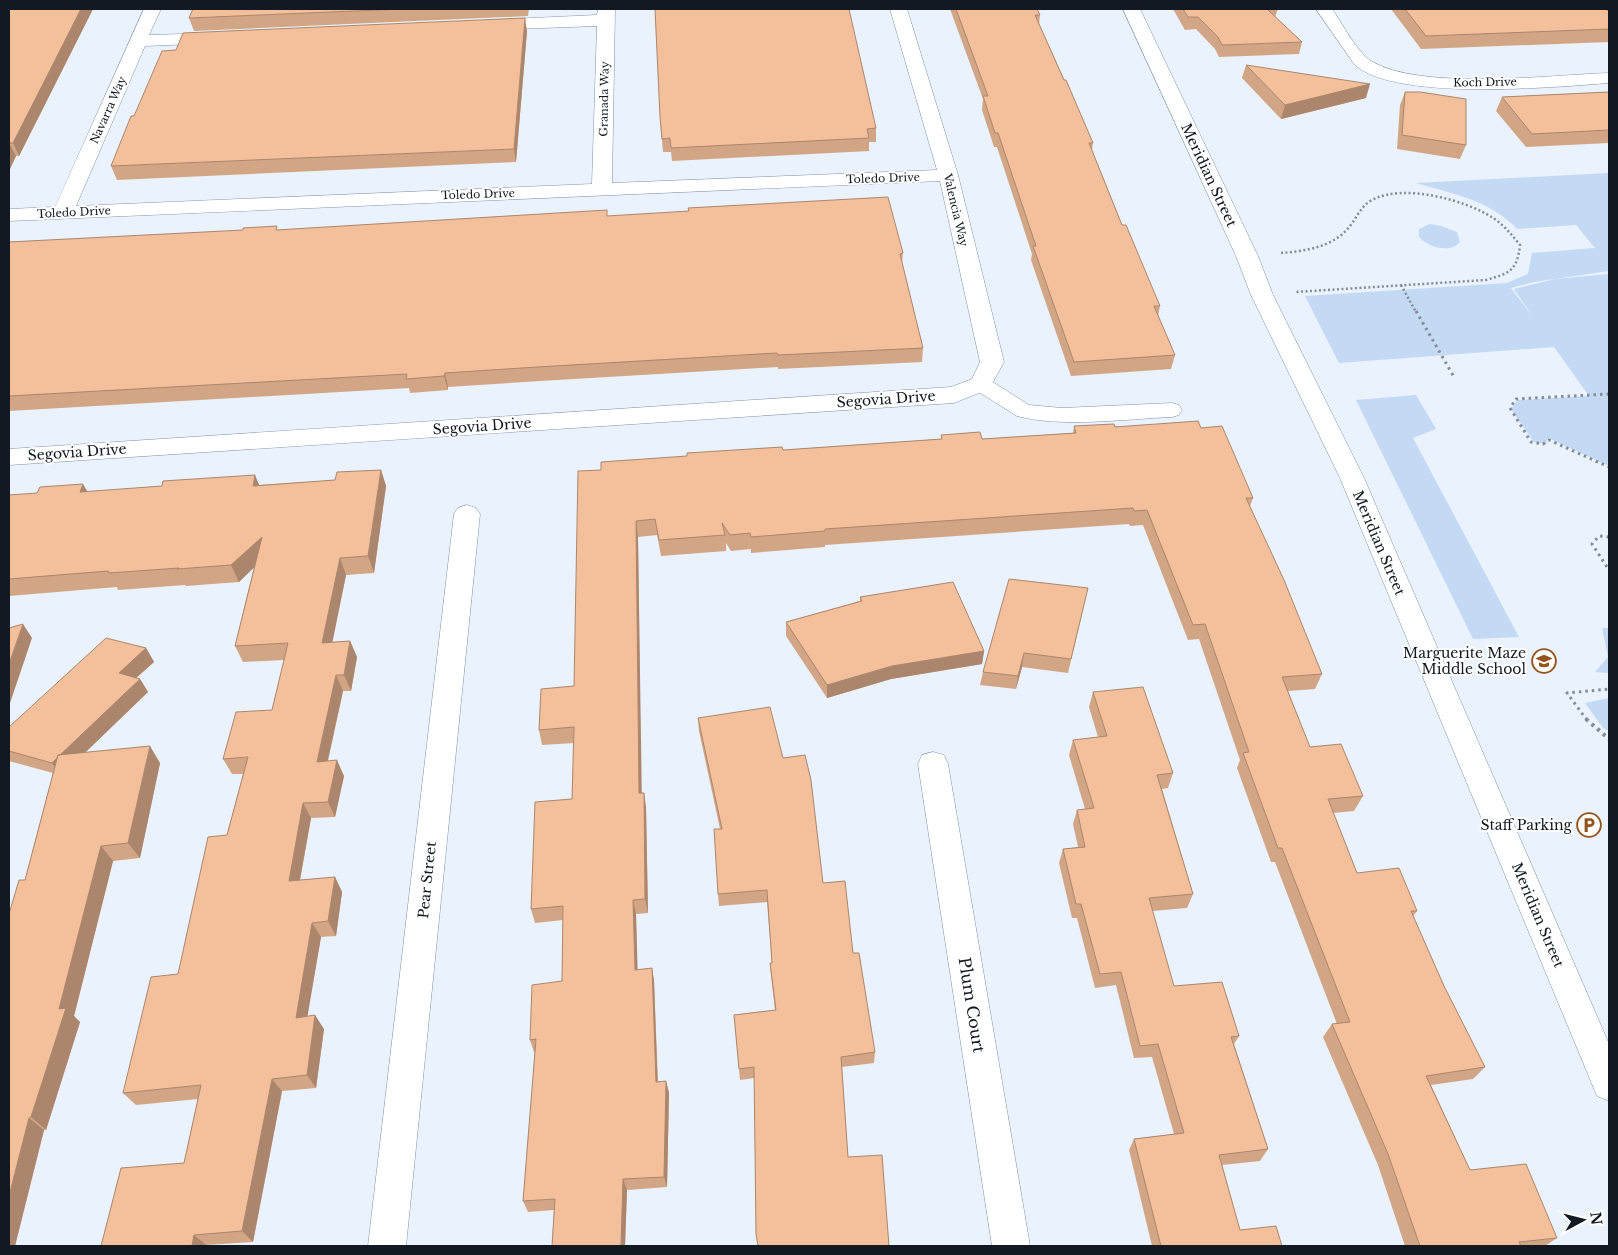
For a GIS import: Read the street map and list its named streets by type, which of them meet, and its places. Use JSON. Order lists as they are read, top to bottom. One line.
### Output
{"streets":{"street":["Koch Drive","Granada Way","Navarra Way","Meridian Street","Toledo Drive","Valencia Way","Segovia Drive","Pear Street","Plum Court"]},"crossings":[["Granada Way","Toledo Drive"],["Navarra Way","Toledo Drive"],["Toledo Drive","Valencia Way"],["Valencia Way","Segovia Drive"]],"places":{"school or university":["Marguerite Maze Middle School"],"parking":["Staff Parking"]},"north":"right"}
